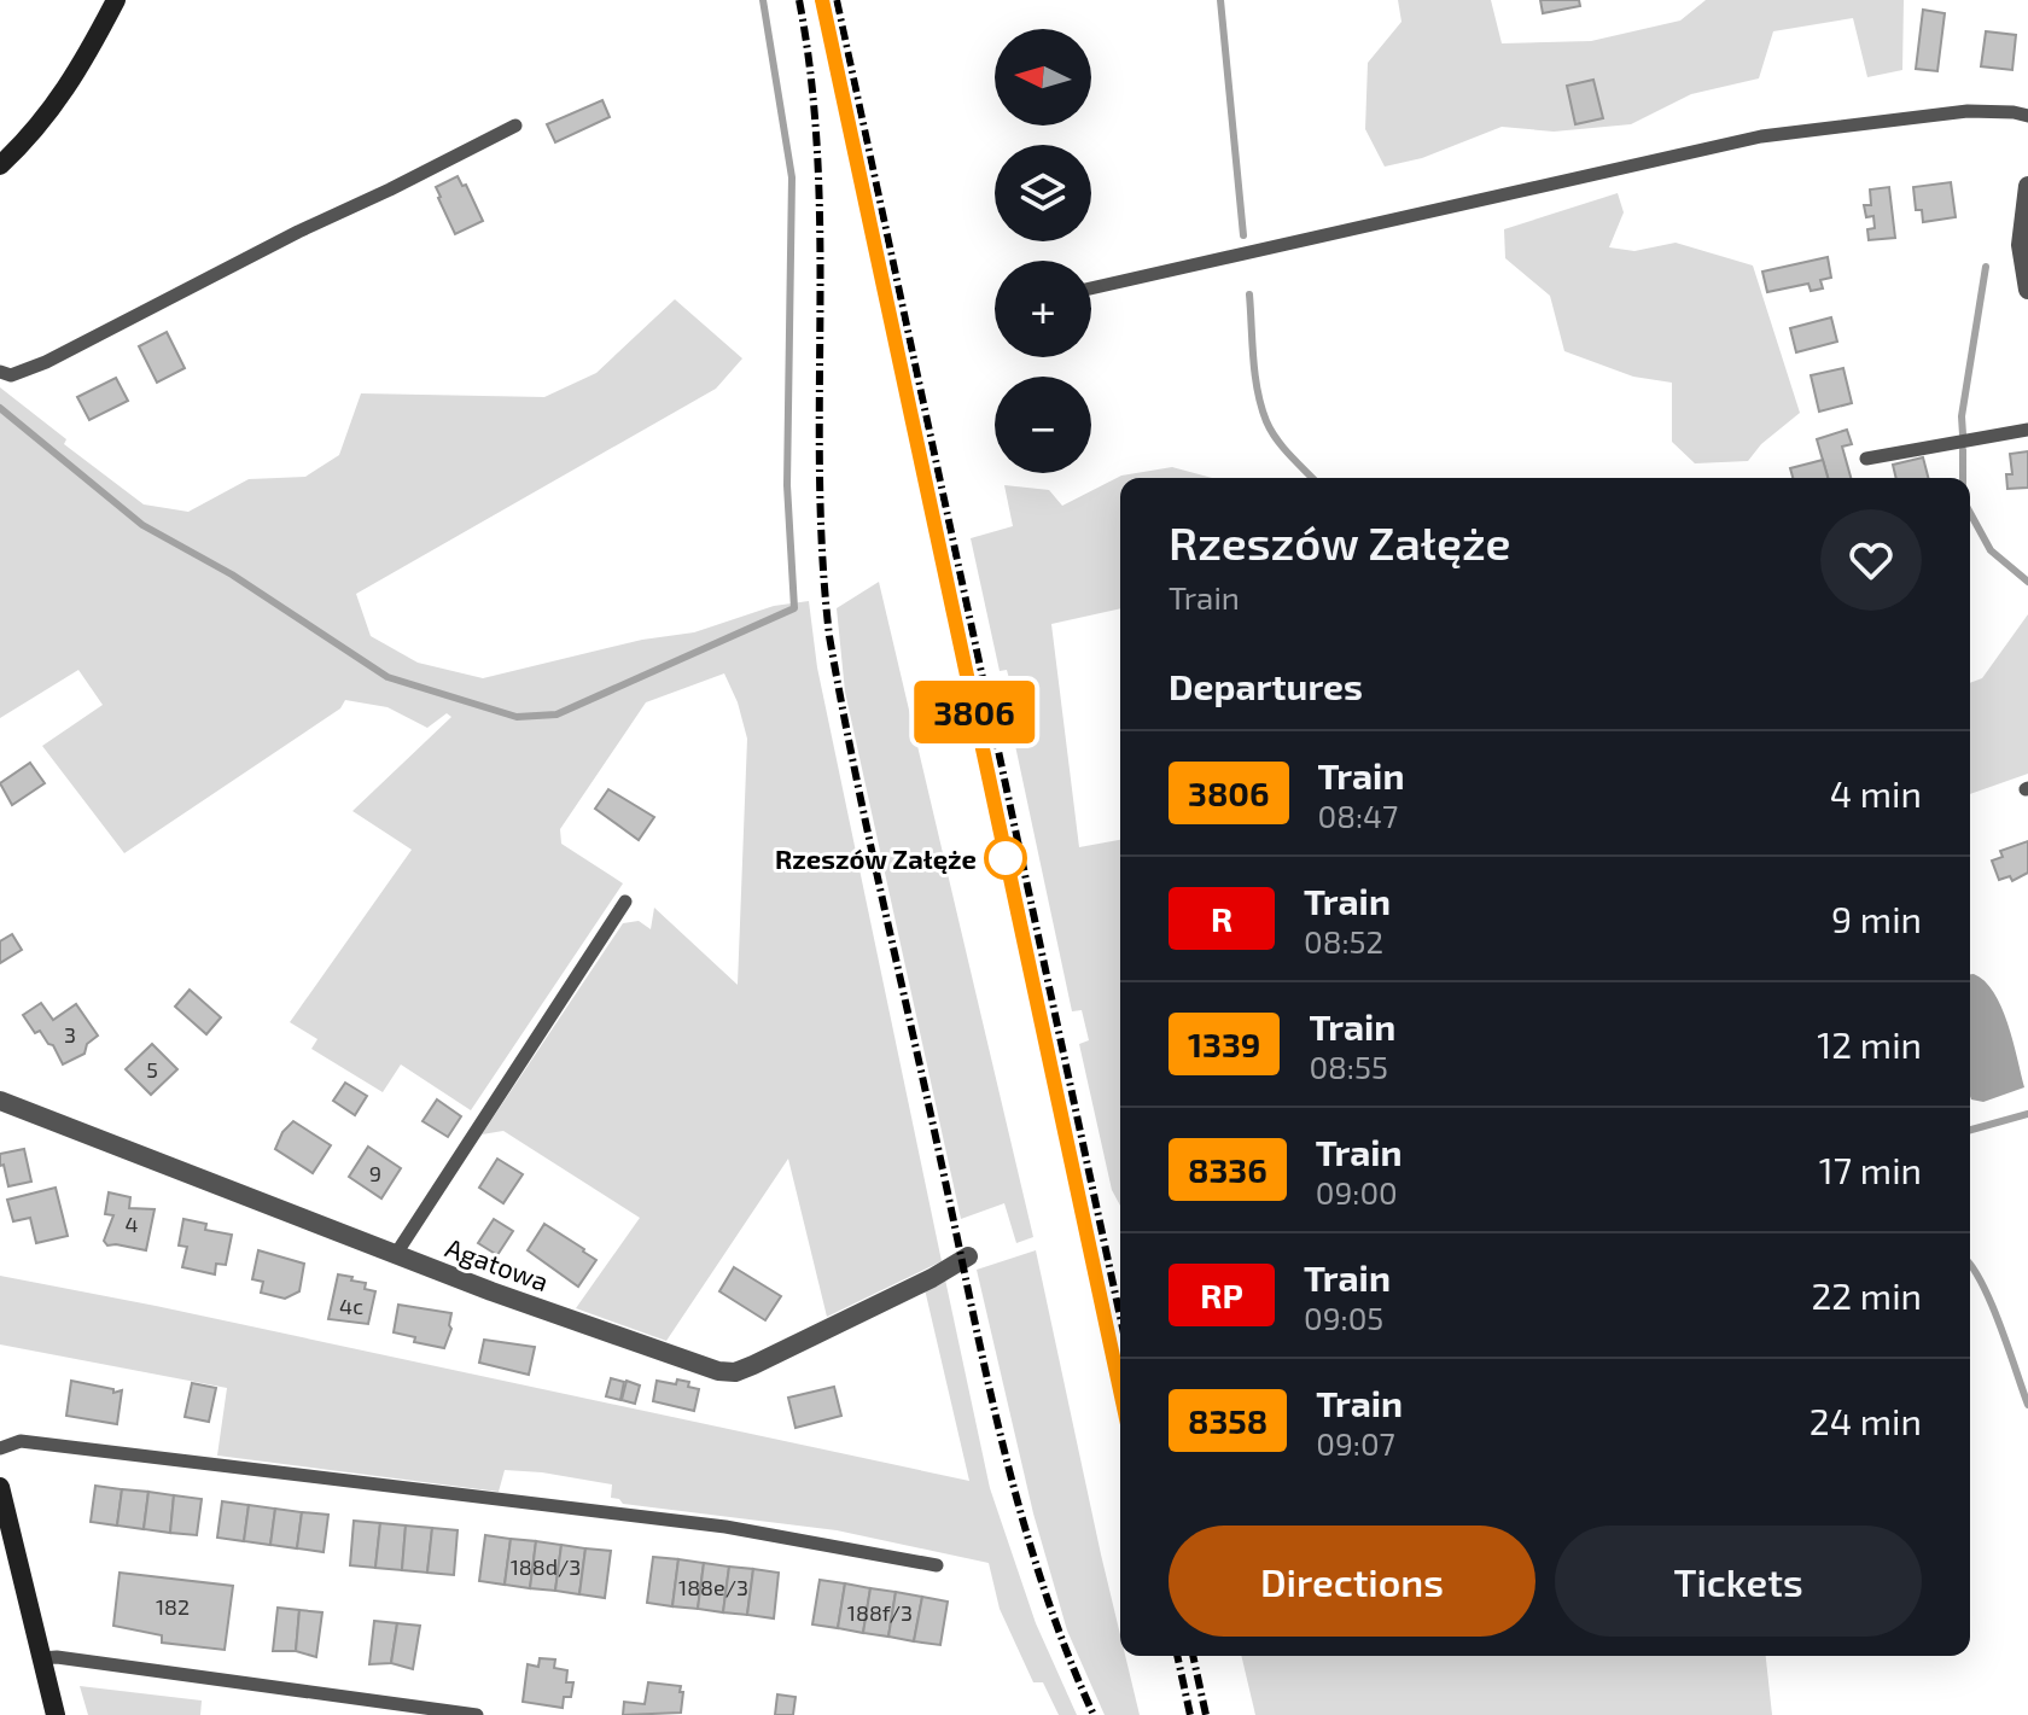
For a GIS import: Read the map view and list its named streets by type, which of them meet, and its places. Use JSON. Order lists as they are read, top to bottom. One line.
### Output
{"streets":{"street":["Agatowa"]},"places":["Rzeszów Załęże"],"house_numbers":["3","5","9","4","4c","188d/3","188e/3","182","188f/3"],"north":"left","page":{"on_map":"3806","map_buttons":["+","−"],"heading":[["Rzeszów Załęże","Train"],"Departures"],"list":[{"mark":"3806","name":"Train","note":"08:47","value":"4 min"},{"mark":"R","name":"Train","note":"08:52","value":"9 min"},{"mark":"1339","name":"Train","note":"08:55","value":"12 min"},{"mark":"8336","name":"Train","note":"09:00","value":"17 min"},{"mark":"RP","name":"Train","note":"09:05","value":"22 min"},{"mark":"8358","name":"Train","note":"09:07","value":"24 min"}],"buttons":["Directions","Tickets"]}}
